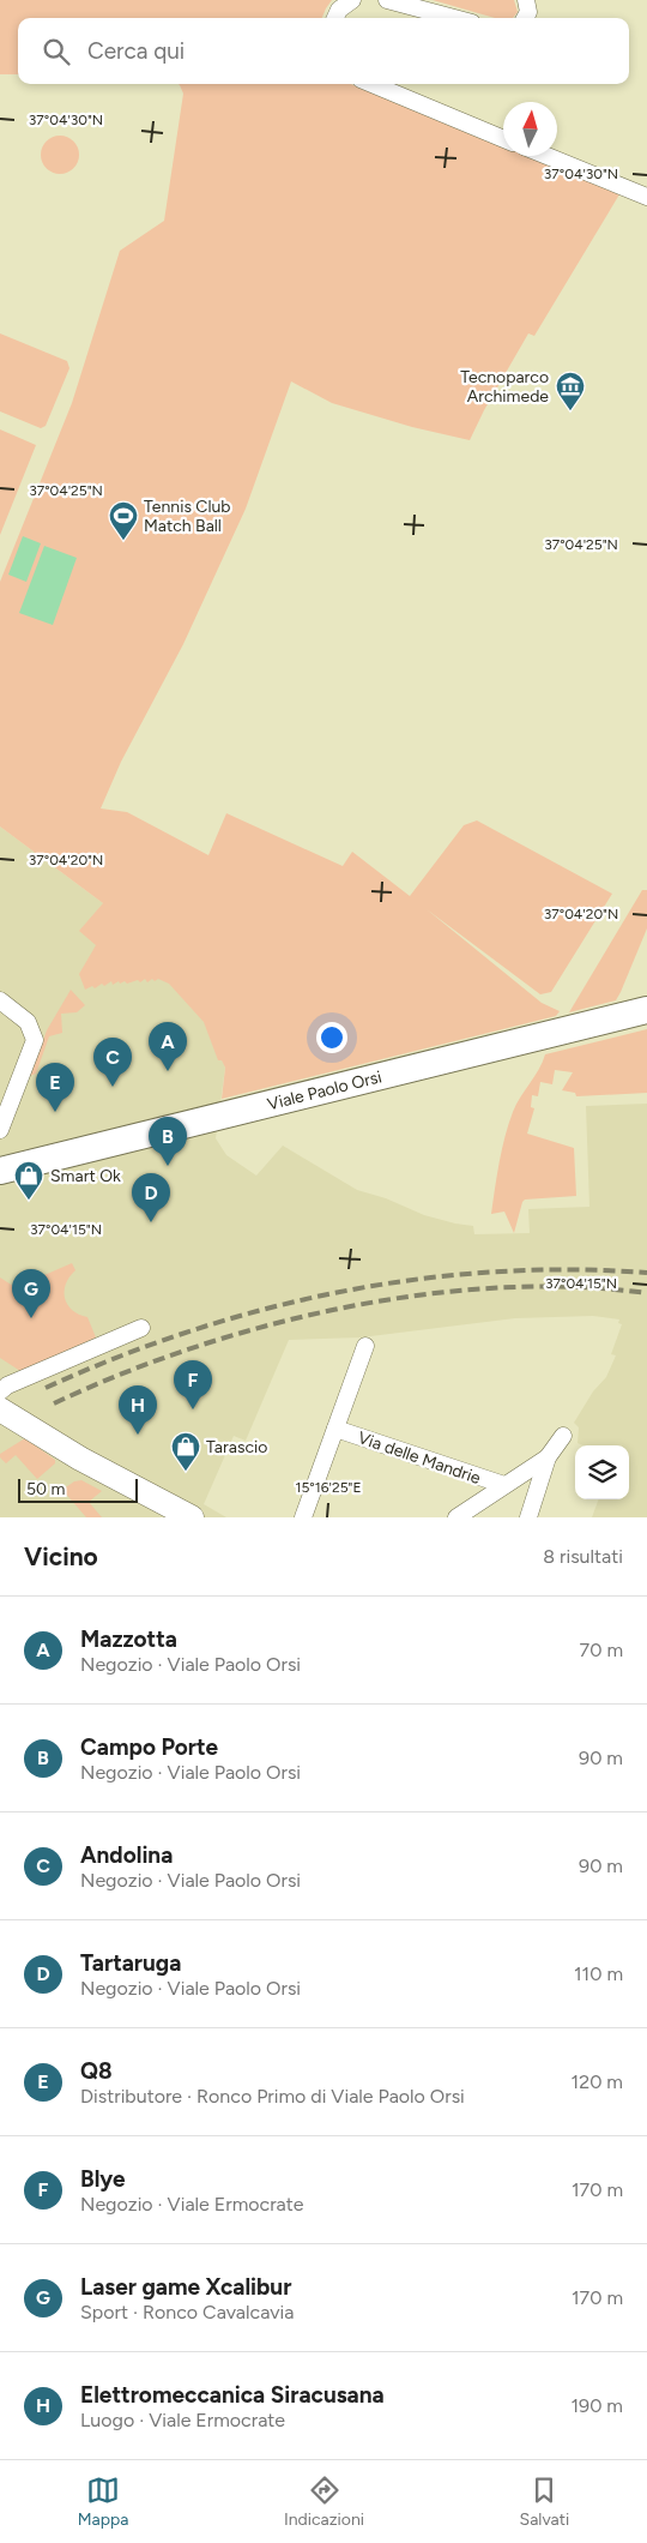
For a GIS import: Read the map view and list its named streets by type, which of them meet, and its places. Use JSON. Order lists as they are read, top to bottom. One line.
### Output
{"streets":{"main road":["Viale Paolo Orsi"],"street":["Via delle Mandrie"]},"places":{"museum":["Tecnoparco Archimede"],"sports":["Tennis Club Match Ball"],"shop":["Smart Ok","Tarascio"]},"scale_bar":"50 m","north":"top","page":{"search":"Cerca qui","pins":["A","C","E","B","D","G","F","H"],"scale":"50 m","heading":["Vicino","8 risultati"],"list":[{"mark":"A","name":"Mazzotta","note":"Negozio · Viale Paolo Orsi","value":"70 m"},{"mark":"B","name":"Campo Porte","note":"Negozio · Viale Paolo Orsi","value":"90 m"},{"mark":"C","name":"Andolina","note":"Negozio · Viale Paolo Orsi","value":"90 m"},{"mark":"D","name":"Tartaruga","note":"Negozio · Viale Paolo Orsi","value":"110 m"},{"mark":"E","name":"Q8","note":"Distributore · Ronco Primo di Viale Paolo Orsi","value":"120 m"},{"mark":"F","name":"Blye","note":"Negozio · Viale Ermocrate","value":"170 m"},{"mark":"G","name":"Laser game Xcalibur","note":"Sport · Ronco Cavalcavia","value":"170 m"},{"mark":"H","name":"Elettromeccanica Siracusana","note":"Luogo · Viale Ermocrate","value":"190 m"}],"nav":["Mappa","Indicazioni","Salvati"]},"coordinates":["37°04'30\"N","37°04'25\"N","37°04'20\"N","37°04'15\"N","15°16'25\"E"]}
